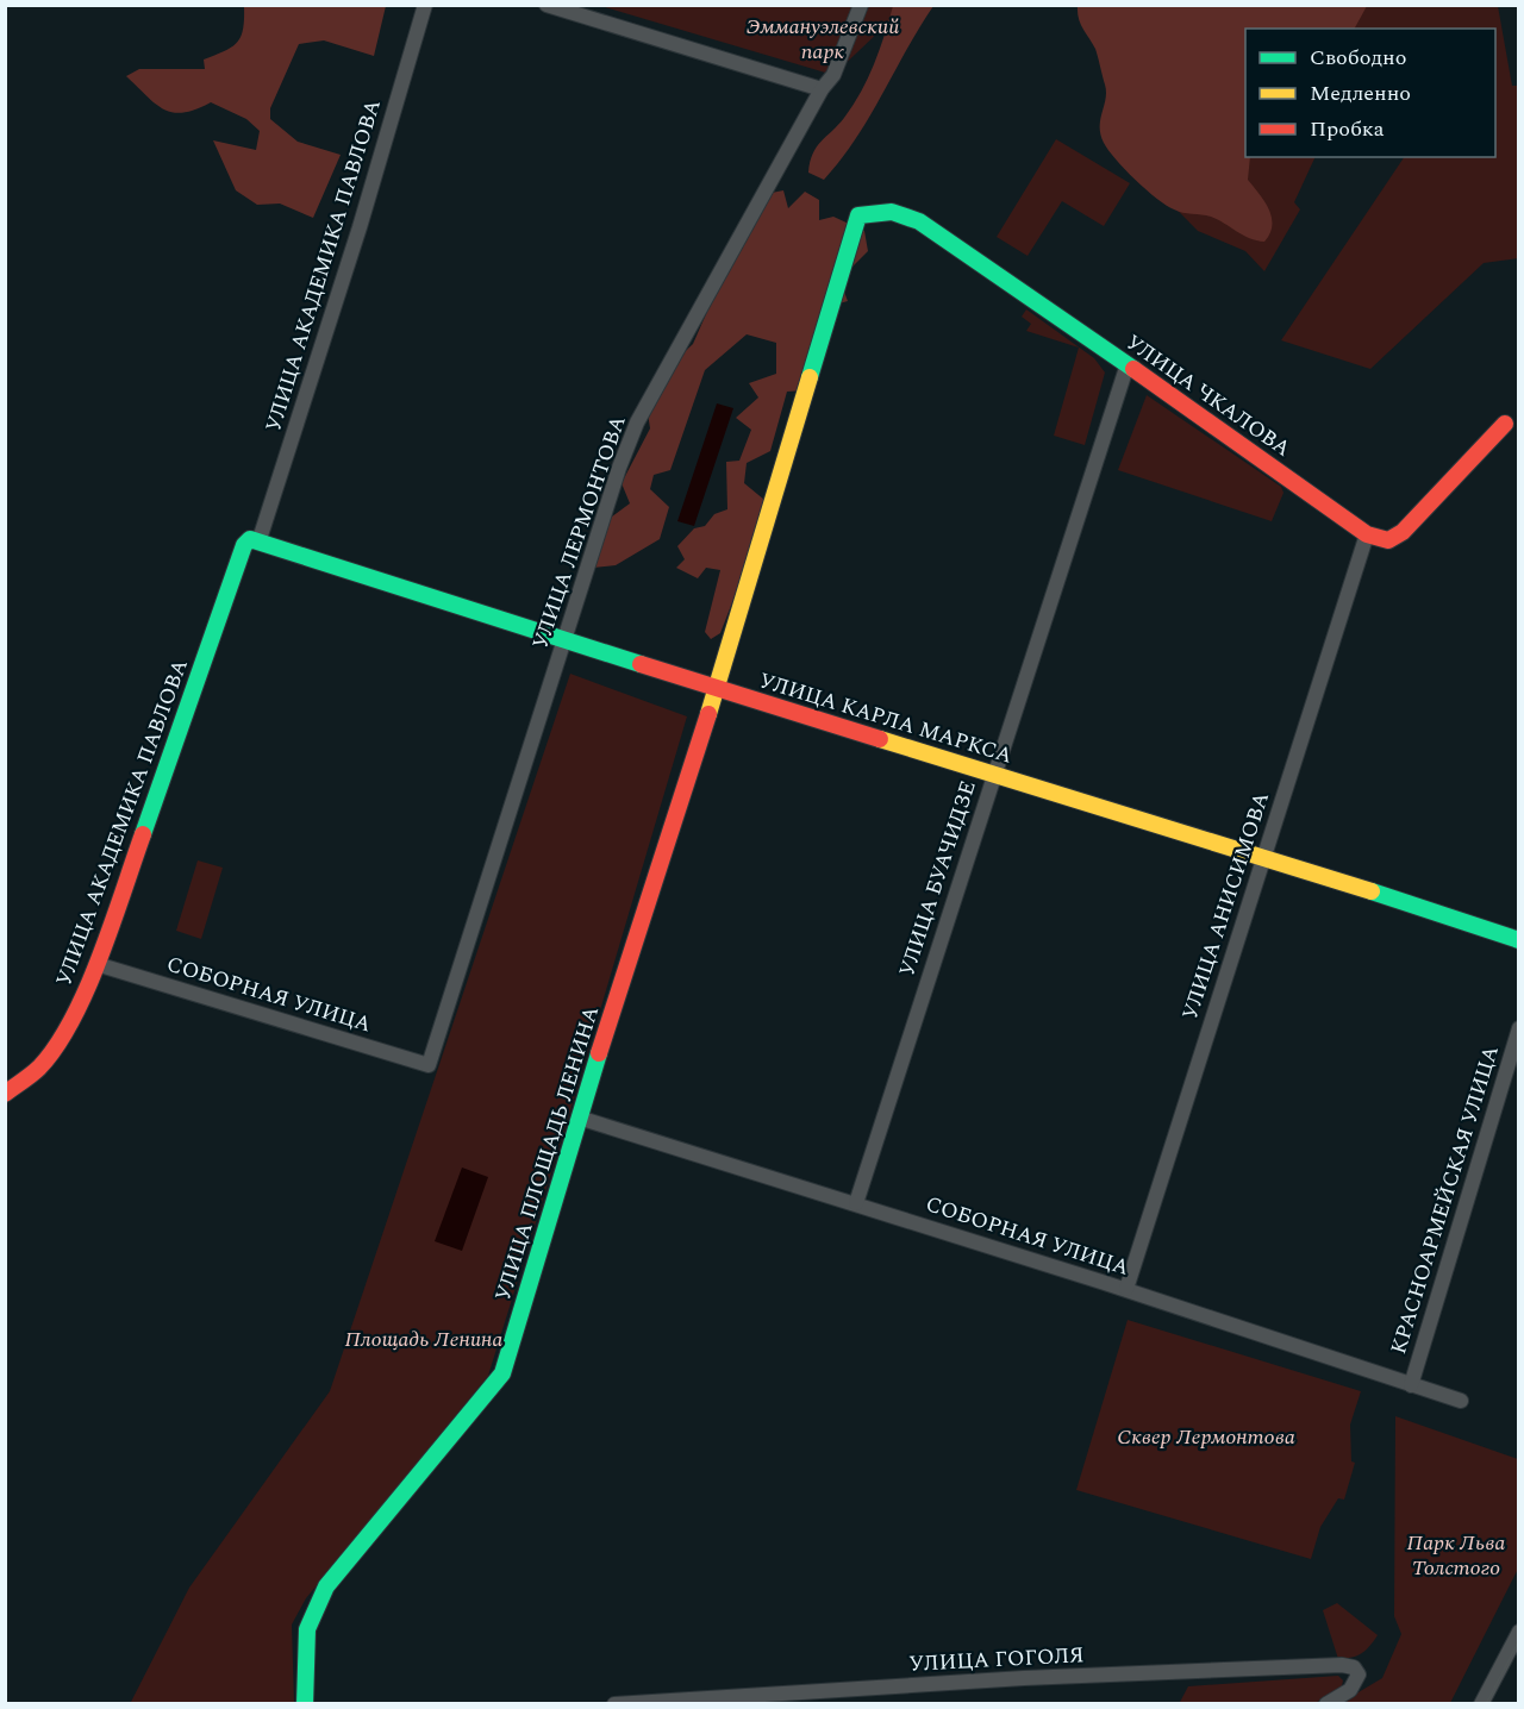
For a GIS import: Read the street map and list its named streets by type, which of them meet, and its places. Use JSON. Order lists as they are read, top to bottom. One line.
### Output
{"streets":{"street":["УЛИЦА АКАДЕМИКА ПАВЛОВА","УЛИЦА ЧКАЛОВА","УЛИЦА ЛЕРМОНТОВА","УЛИЦА КАРЛА МАРКСА","УЛИЦА БУАЧИДЗЕ","УЛИЦА АНИСИМОВА","СОБОРНАЯ УЛИЦА","УЛИЦА ПЛОЩАДЬ ЛЕНИНА","КРАСНОАРМЕЙСКАЯ УЛИЦА","УЛИЦА ГОГОЛЯ"]},"crossings":[["УЛИЦА АКАДЕМИКА ПАВЛОВА","УЛИЦА КАРЛА МАРКСА"],["УЛИЦА АКАДЕМИКА ПАВЛОВА","СОБОРНАЯ УЛИЦА"],["УЛИЦА ЧКАЛОВА","УЛИЦА КАРЛА МАРКСА"],["УЛИЦА ЧКАЛОВА","УЛИЦА БУАЧИДЗЕ"],["УЛИЦА ЧКАЛОВА","УЛИЦА АНИСИМОВА"],["УЛИЦА ЧКАЛОВА","УЛИЦА ПЛОЩАДЬ ЛЕНИНА"],["УЛИЦА ЛЕРМОНТОВА","УЛИЦА КАРЛА МАРКСА"],["УЛИЦА ЛЕРМОНТОВА","СОБОРНАЯ УЛИЦА"],["УЛИЦА КАРЛА МАРКСА","УЛИЦА БУАЧИДЗЕ"],["УЛИЦА КАРЛА МАРКСА","УЛИЦА АНИСИМОВА"],["УЛИЦА КАРЛА МАРКСА","УЛИЦА ПЛОЩАДЬ ЛЕНИНА"],["УЛИЦА БУАЧИДЗЕ","СОБОРНАЯ УЛИЦА"],["УЛИЦА АНИСИМОВА","СОБОРНАЯ УЛИЦА"],["СОБОРНАЯ УЛИЦА","УЛИЦА ПЛОЩАДЬ ЛЕНИНА"],["СОБОРНАЯ УЛИЦА","КРАСНОАРМЕЙСКАЯ УЛИЦА"]],"parks":["Эммануэлевский парк","Площадь Ленина","Сквер Лермонтова","Парк Льва Толстого"],"legend":["Свободно","Медленно","Пробка"]}
